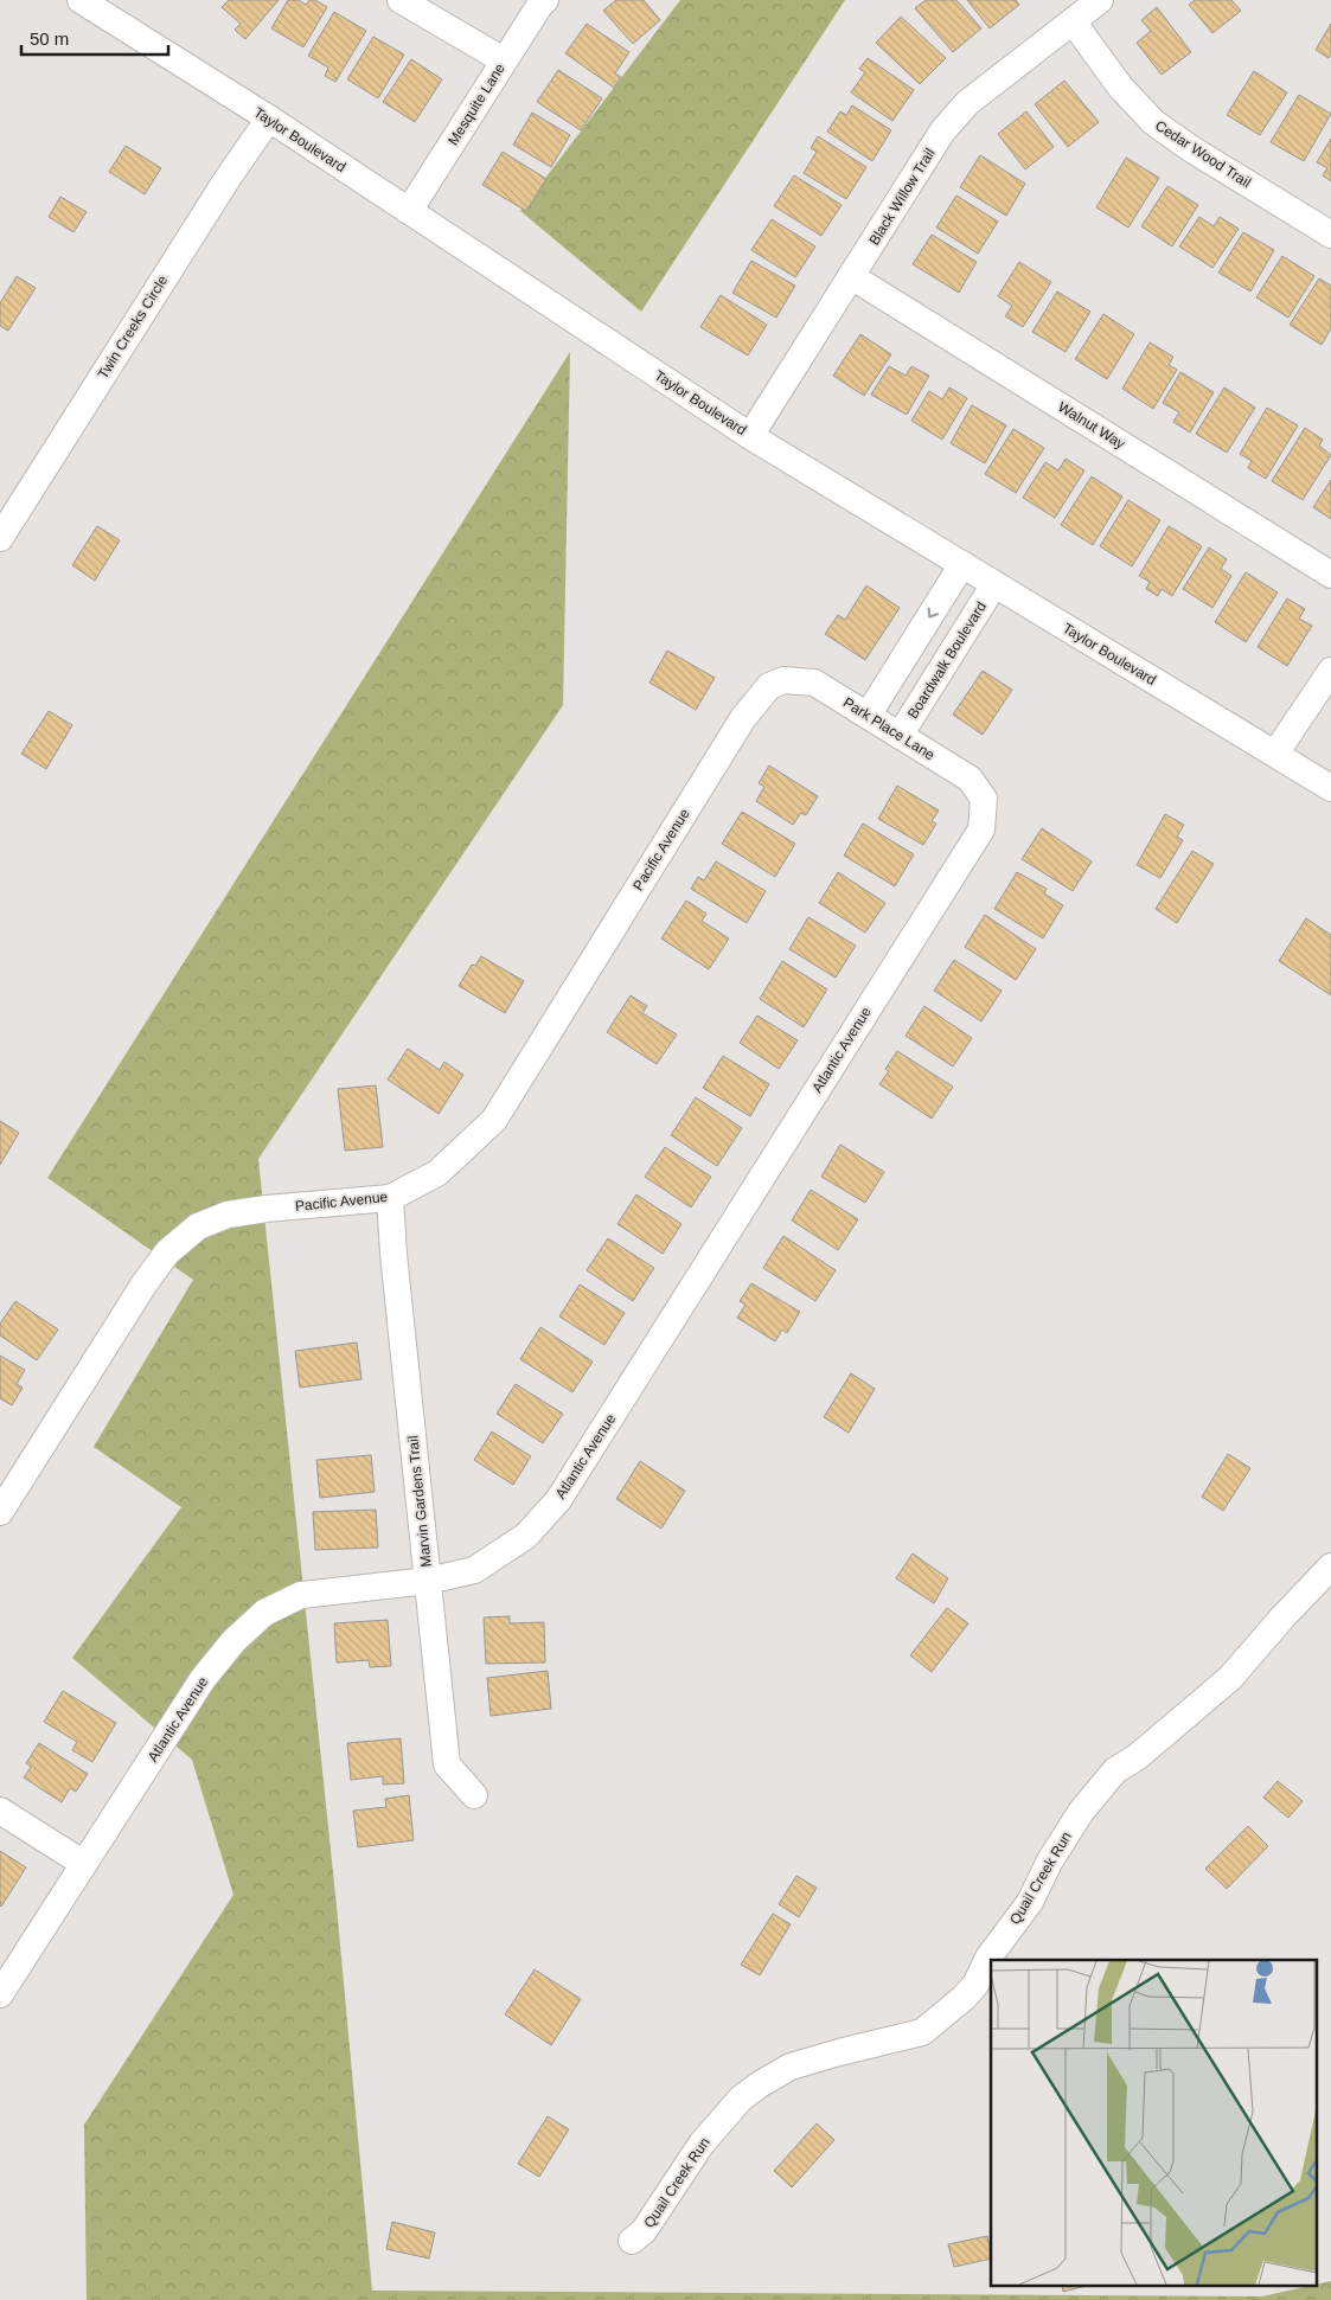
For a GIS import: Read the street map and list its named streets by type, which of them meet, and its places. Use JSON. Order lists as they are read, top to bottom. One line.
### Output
{"streets":{"street":["Mesquite Lane","Taylor Boulevard","Cedar Wood Trail","Black Willow Trail","Twin Creeks Circle","Walnut Way","Boardwalk Boulevard","Park Place Lane","Pacific Avenue","Atlantic Avenue","Marvin Gardens Trail","Quail Creek Run"]},"crossings":[["Mesquite Lane","Taylor Boulevard"],["Taylor Boulevard","Black Willow Trail"],["Taylor Boulevard","Twin Creeks Circle"],["Taylor Boulevard","Boardwalk Boulevard"],["Cedar Wood Trail","Black Willow Trail"],["Black Willow Trail","Walnut Way"],["Boardwalk Boulevard","Park Place Lane"],["Park Place Lane","Pacific Avenue"],["Park Place Lane","Atlantic Avenue"],["Pacific Avenue","Marvin Gardens Trail"],["Atlantic Avenue","Marvin Gardens Trail"]],"scale_bar":"50 m"}
